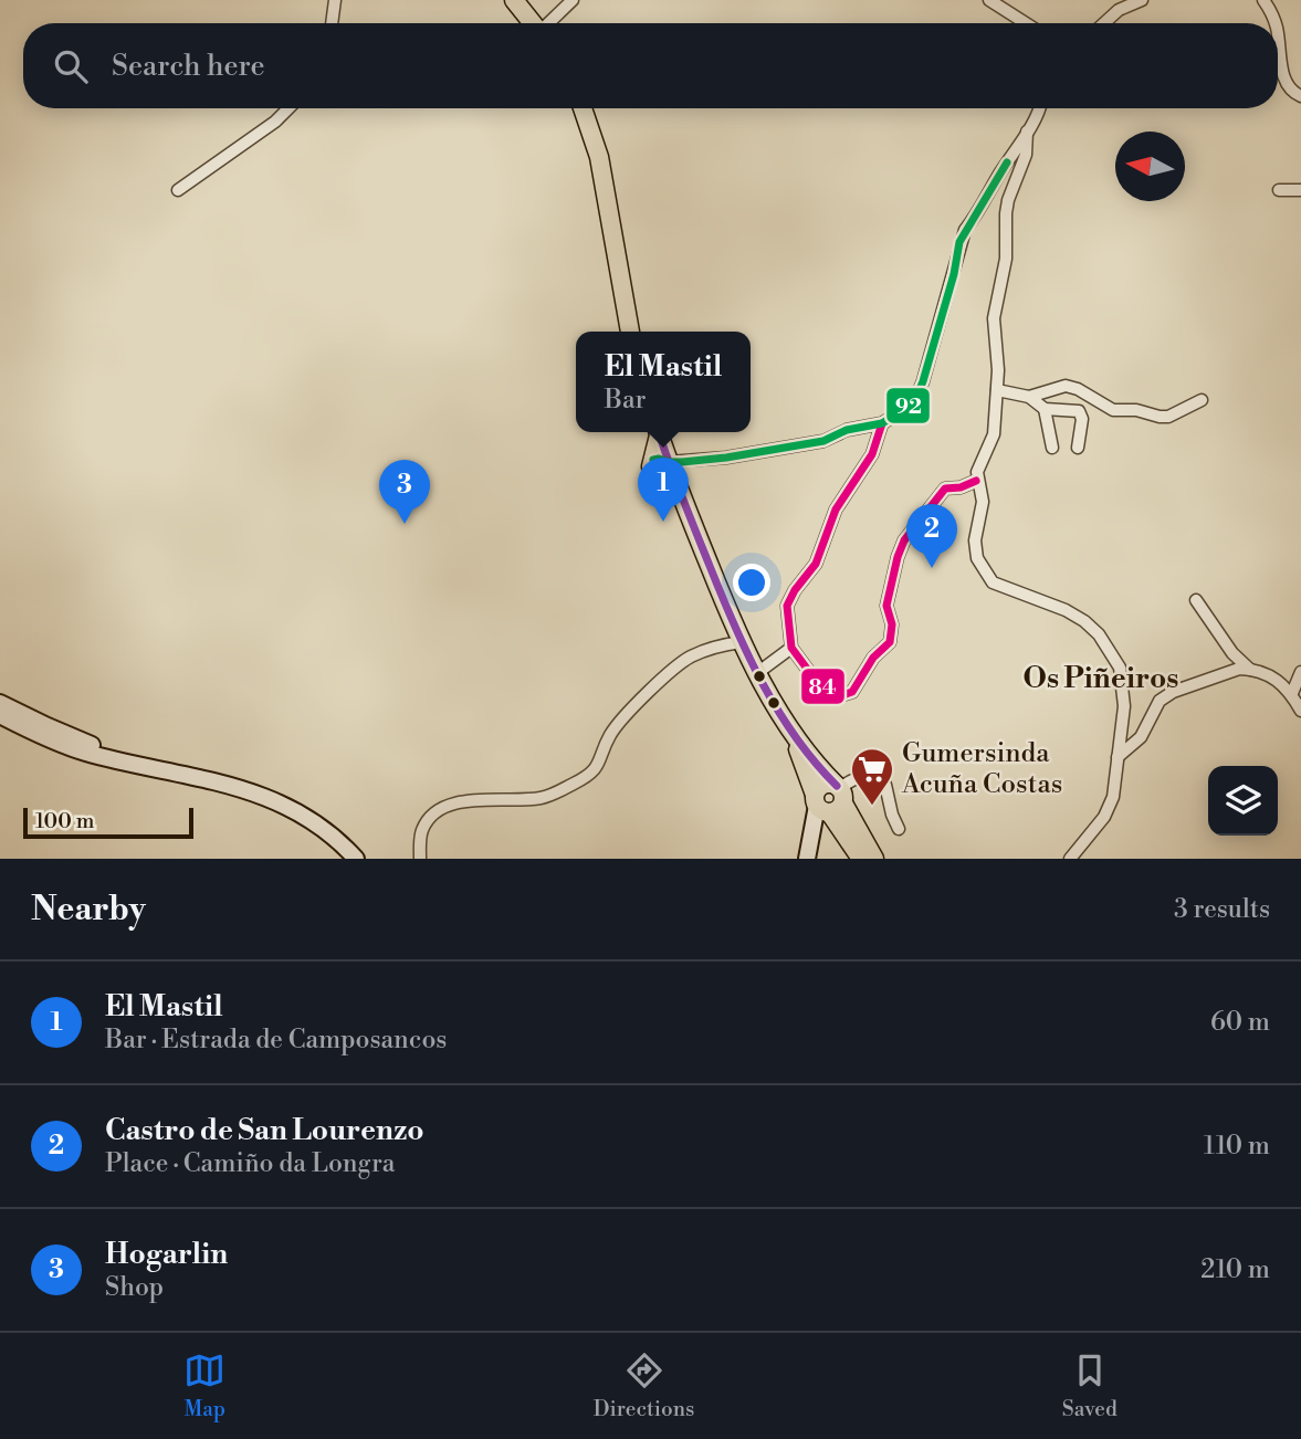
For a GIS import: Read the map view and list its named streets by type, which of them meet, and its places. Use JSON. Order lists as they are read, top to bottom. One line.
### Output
{"districts":["Os Piñeiros"],"places":{"supermarket":["Gumersinda Acuña Costas"]},"lines":["transit line 92","transit line 84"],"scale_bar":"100 m","north":"left","page":{"search":"Search here","popup":["El Mastil","Bar"],"pins":["1","3","2"],"scale":"100 m","heading":["Nearby","3 results"],"list":[{"mark":"1","name":"El Mastil","note":"Bar · Estrada de Camposancos","value":"60 m"},{"mark":"2","name":"Castro de San Lourenzo","note":"Place · Camiño da Longra","value":"110 m"},{"mark":"3","name":"Hogarlin","note":"Shop","value":"210 m"}],"nav":["Map","Directions","Saved"]}}
